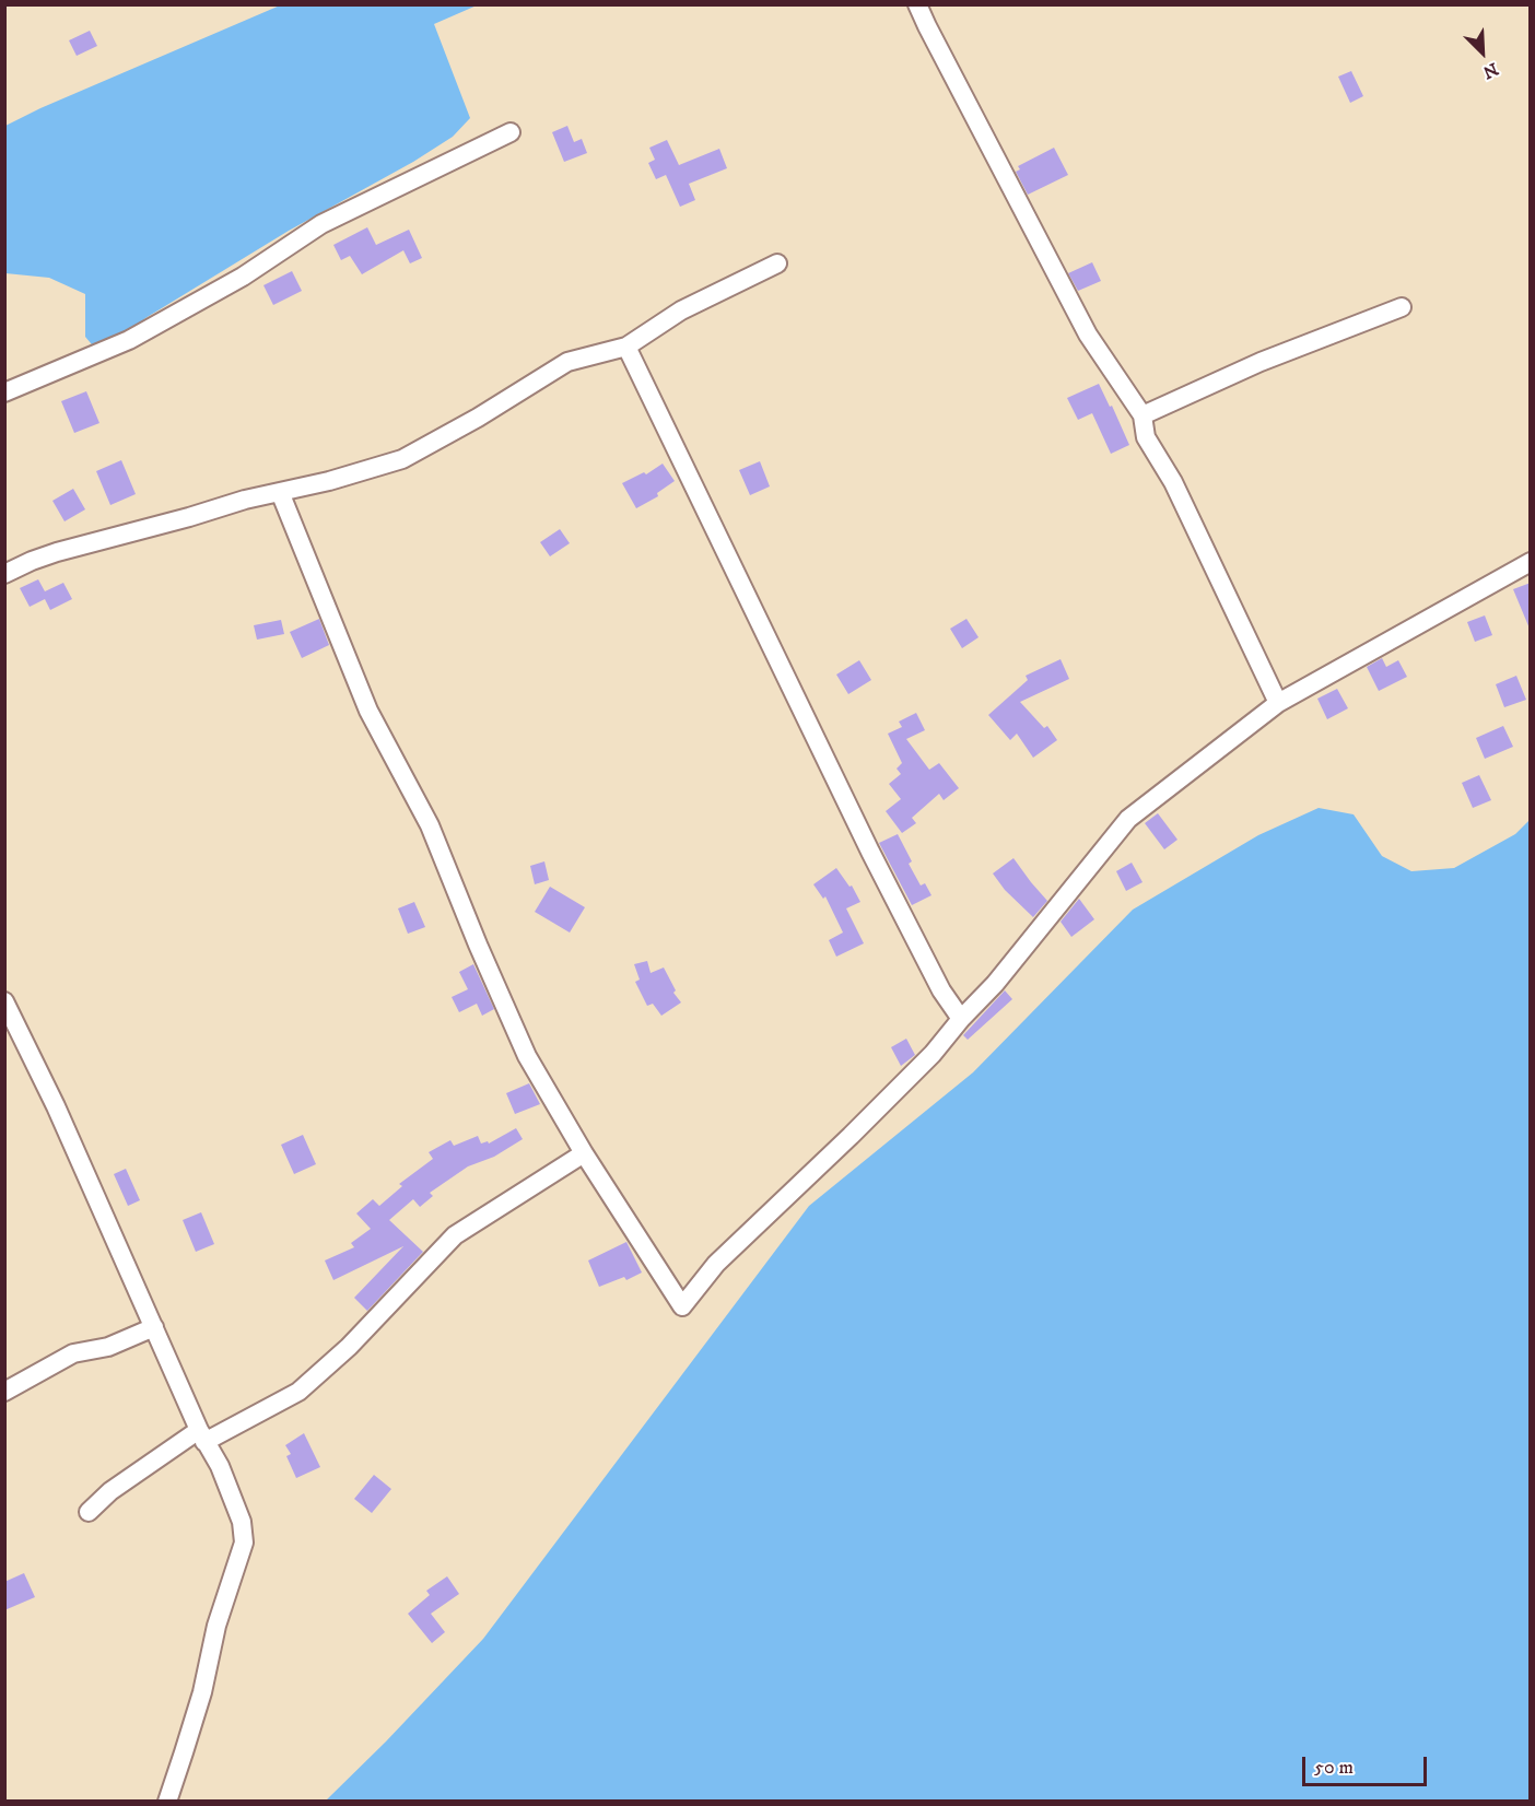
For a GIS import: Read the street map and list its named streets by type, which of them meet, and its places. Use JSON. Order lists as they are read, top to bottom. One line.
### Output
{"scale_bar":"50 m","north":"bottom right"}
